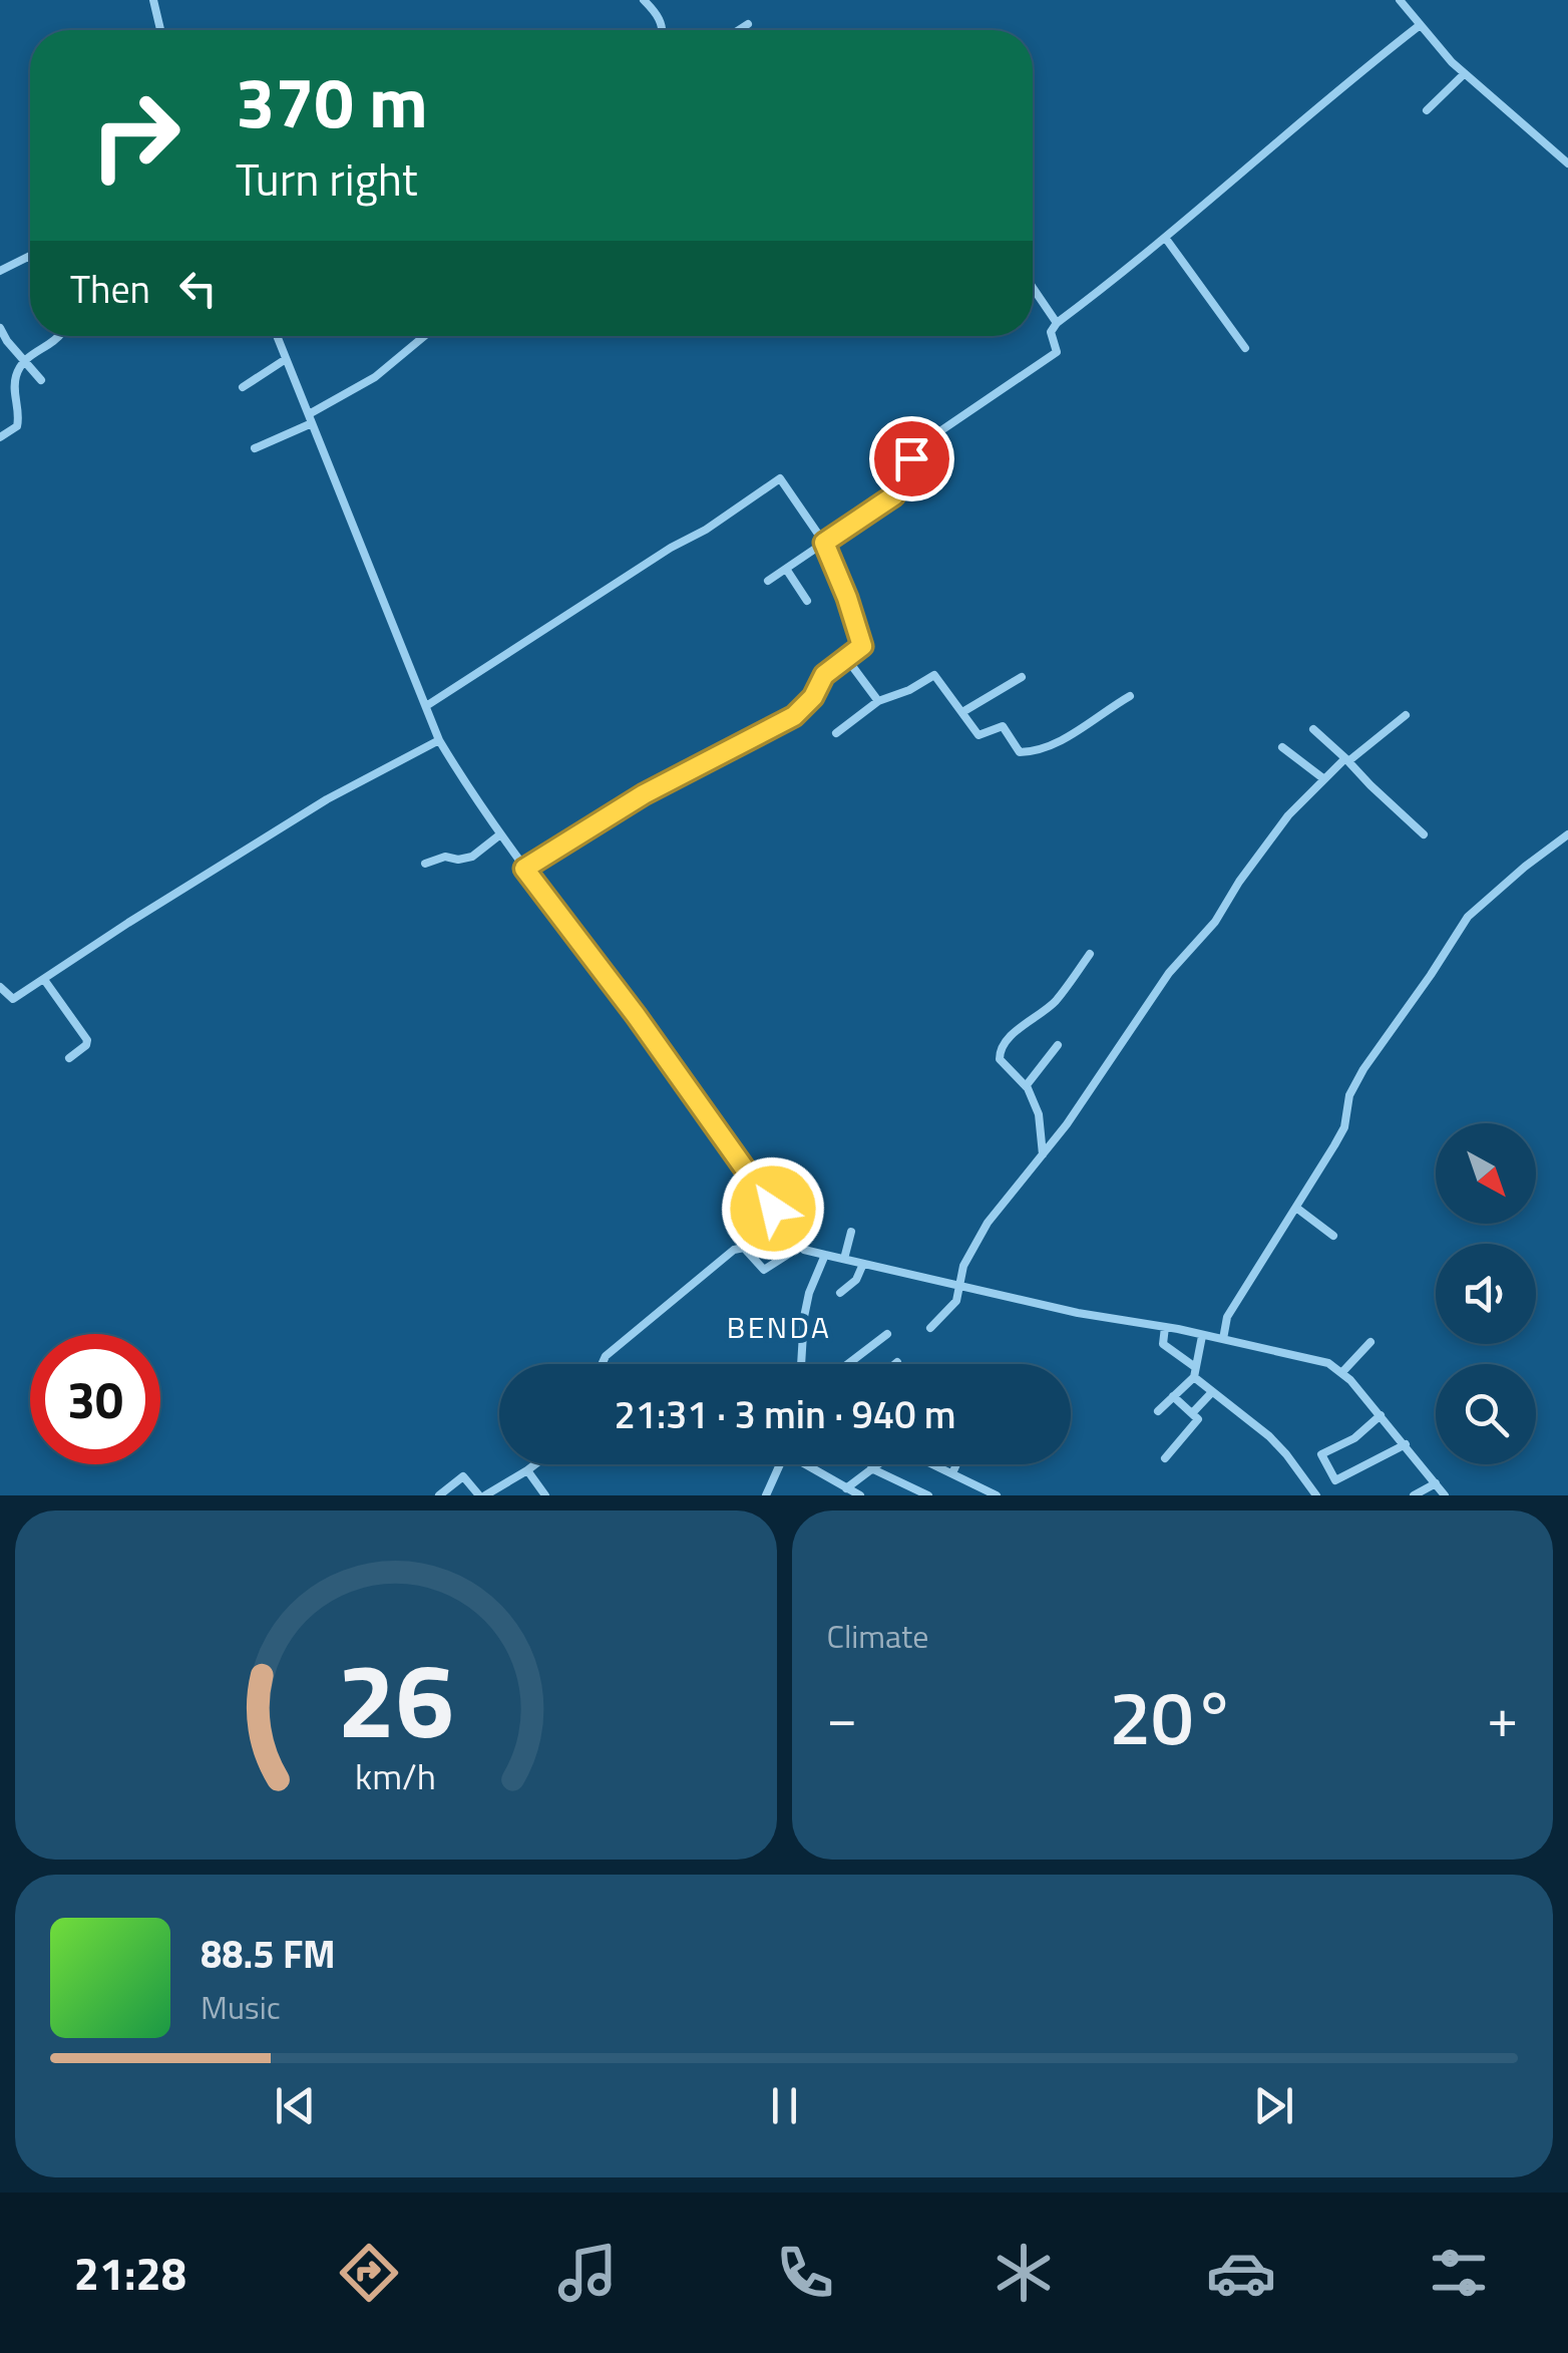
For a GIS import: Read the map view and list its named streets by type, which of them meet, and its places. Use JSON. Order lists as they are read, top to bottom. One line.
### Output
{"districts":["BENDA"],"north":"bottom right","page":{"turn":["370 m","Turn right"],"then":"Then","limit":"30","trip":"21:31 · 3 min · 940 m","tile":"Climate","heat":["−","20°","+"],"song":["88.5 FM","Music"],"tabs":"21:28","gauge":["26","km/h"]}}
